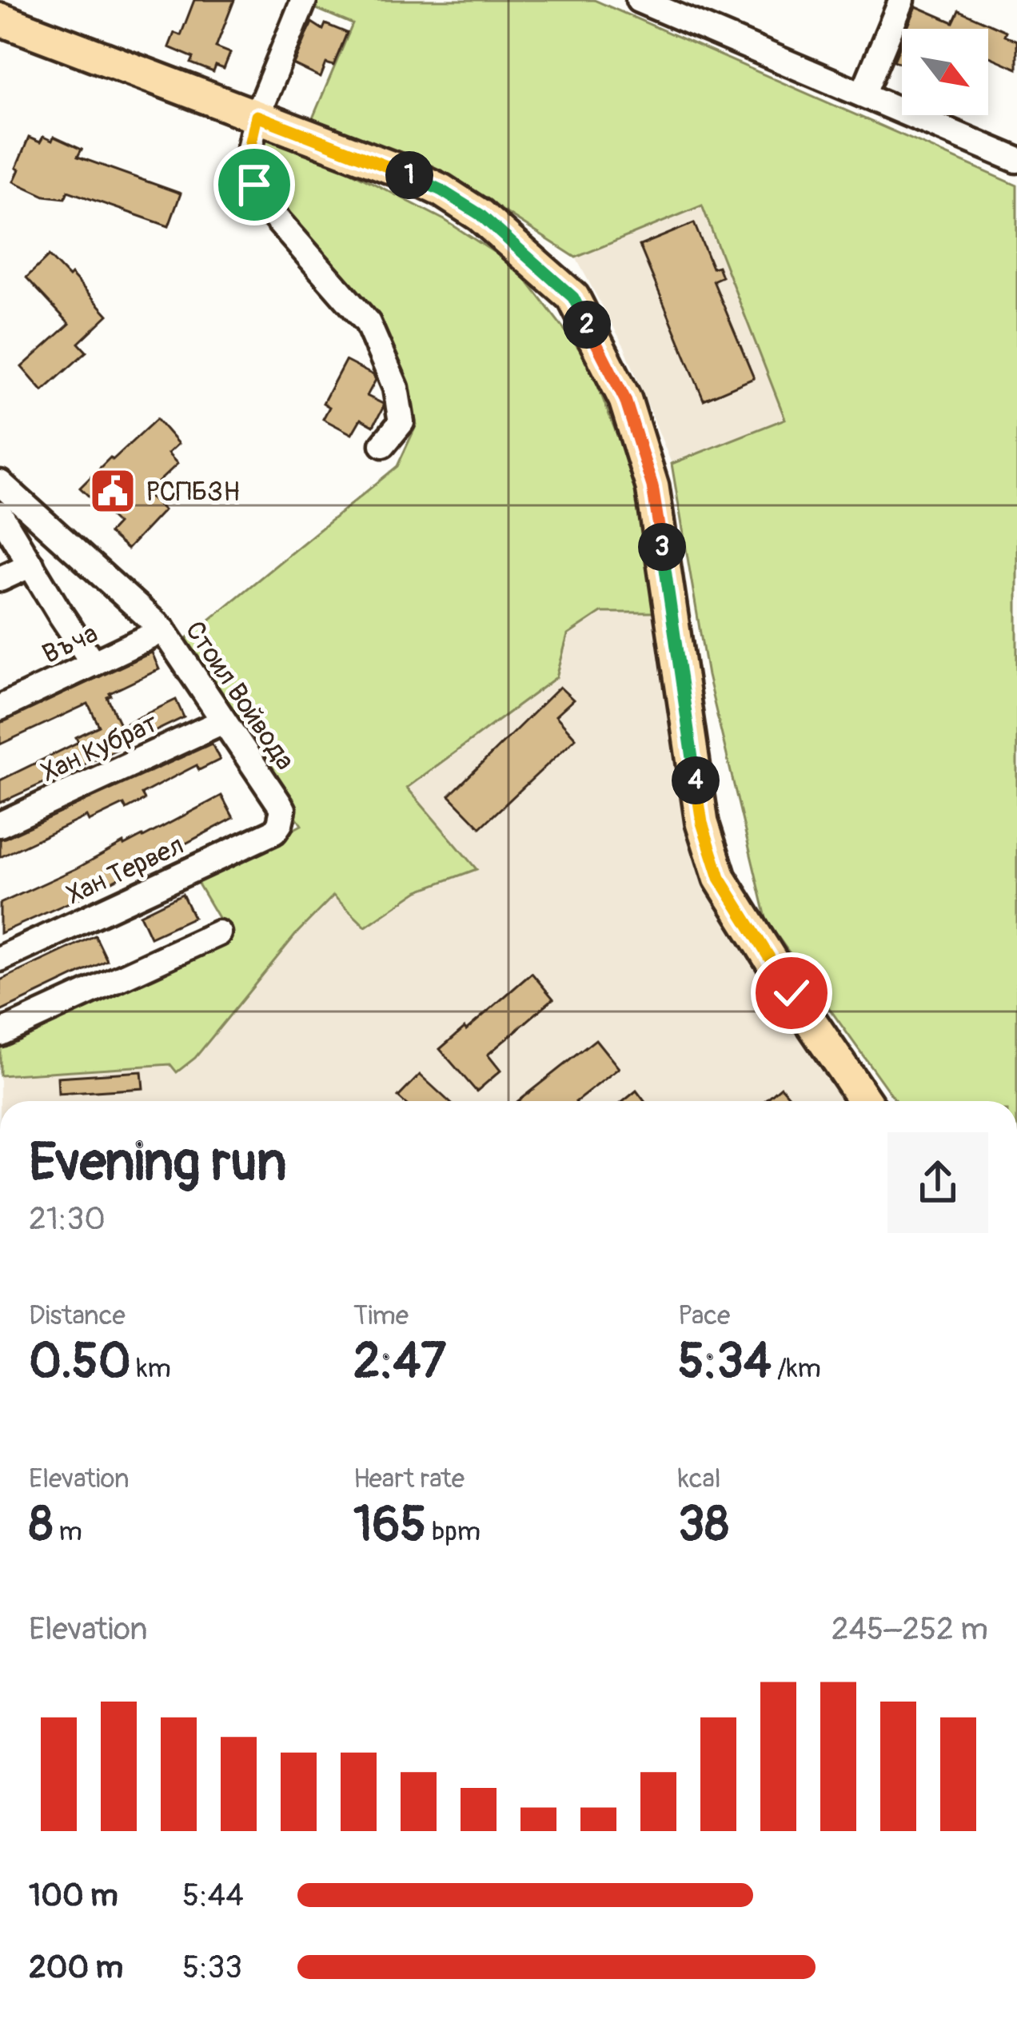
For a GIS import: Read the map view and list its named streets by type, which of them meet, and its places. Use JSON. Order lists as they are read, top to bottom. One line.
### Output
{"streets":{"street":["Въча","Стоил Войвода","Хан Кубрат","Хан Тервел"]},"crossings":[["Въча","Стоил Войвода"],["Стоил Войвода","Хан Кубрат"],["Стоил Войвода","Хан Тервел"]],"places":{"public building":["РСПБЗН"]},"north":"bottom right","page":{"pins":["1","2","3","4"],"heading":["Evening run","21:30"],"stats":[["Distance","0.50 km"],["Time","2:47"],["Pace","5:34 /km"],["Elevation","8 m"],["Heart rate","165 bpm"],["kcal","38"]],"chart":["Elevation","245–252 m"],"list":[{"name":"100 m","note":"5:44"},{"name":"200 m","note":"5:33"}]}}
